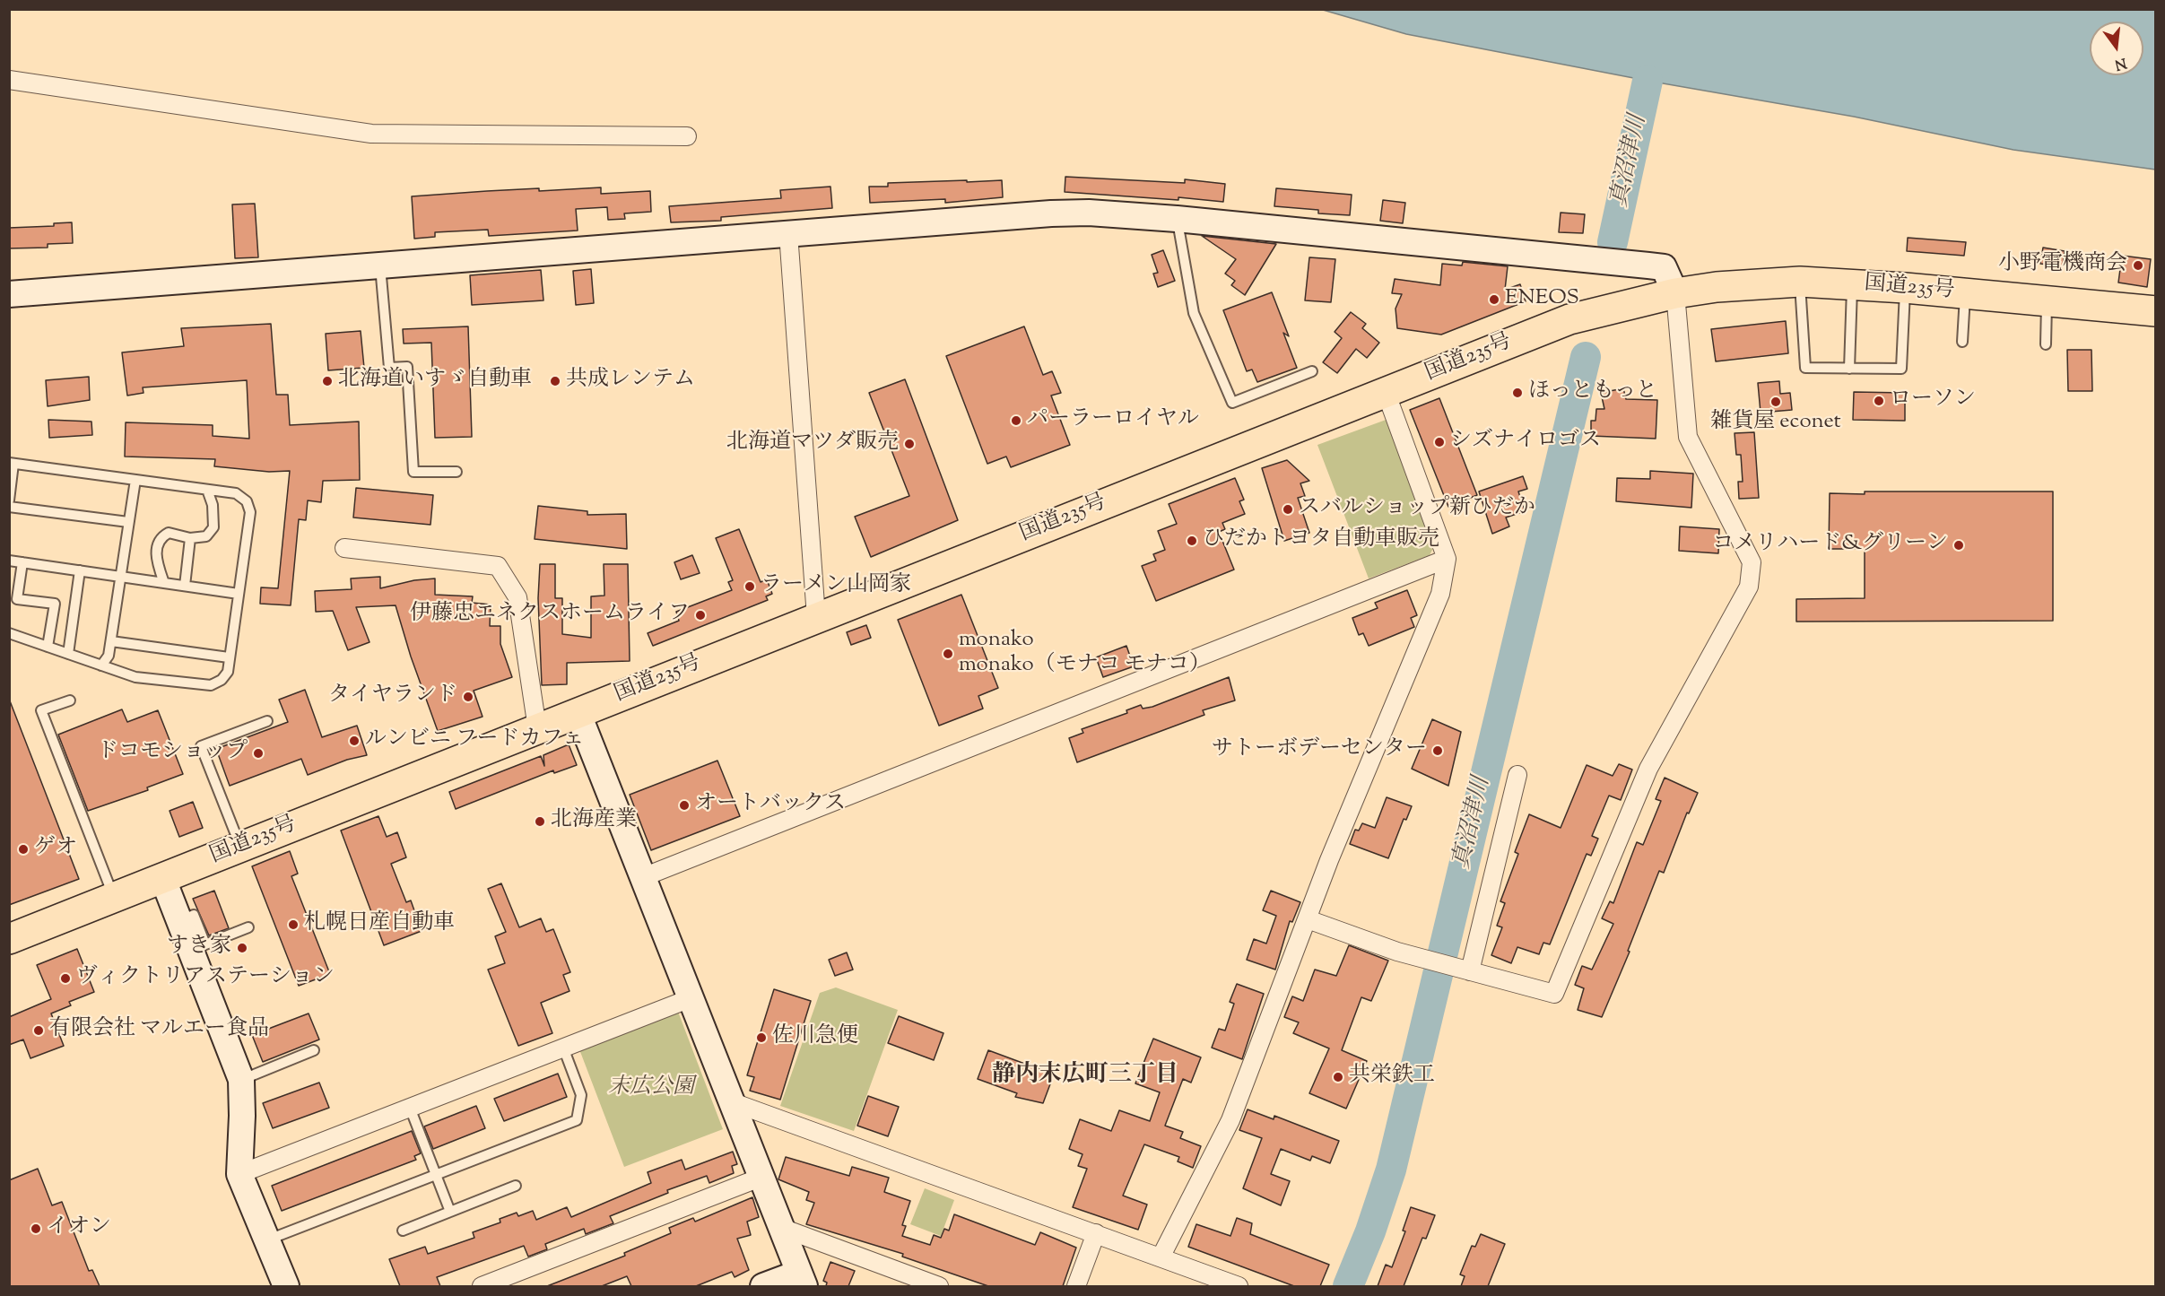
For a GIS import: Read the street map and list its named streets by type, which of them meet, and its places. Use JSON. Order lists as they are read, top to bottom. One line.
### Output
{"streets":{"highway":["国道235号"]},"districts":["静内末広町三丁目"],"water":["真沼津川"],"parks":["末広公園"],"places":["小野電機商会","ENEOS","北海道いすゞ自動車","共成レンテム","ほっともっと","ローソン","雑貨屋 econet","パーラーロイヤル","シズナイロゴス","北海道マツダ販売","スバルショップ新ひだか","ひだかトヨタ自動車販売","コメリハード&グリーン","ラーメン山岡家","伊藤忠エネクスホームライフ","monako monako（モナコ モナコ）","タイヤランド","ルンビニ フードカフェ","サトーボデーセンター","ドコモショップ","オートバックス","北海産業","ゲオ","札幌日産自動車","すき家","ヴィクトリアステーション","有限会社 マルエー食品","佐川急便","共栄鉄工","イオン"],"north":"bottom"}
